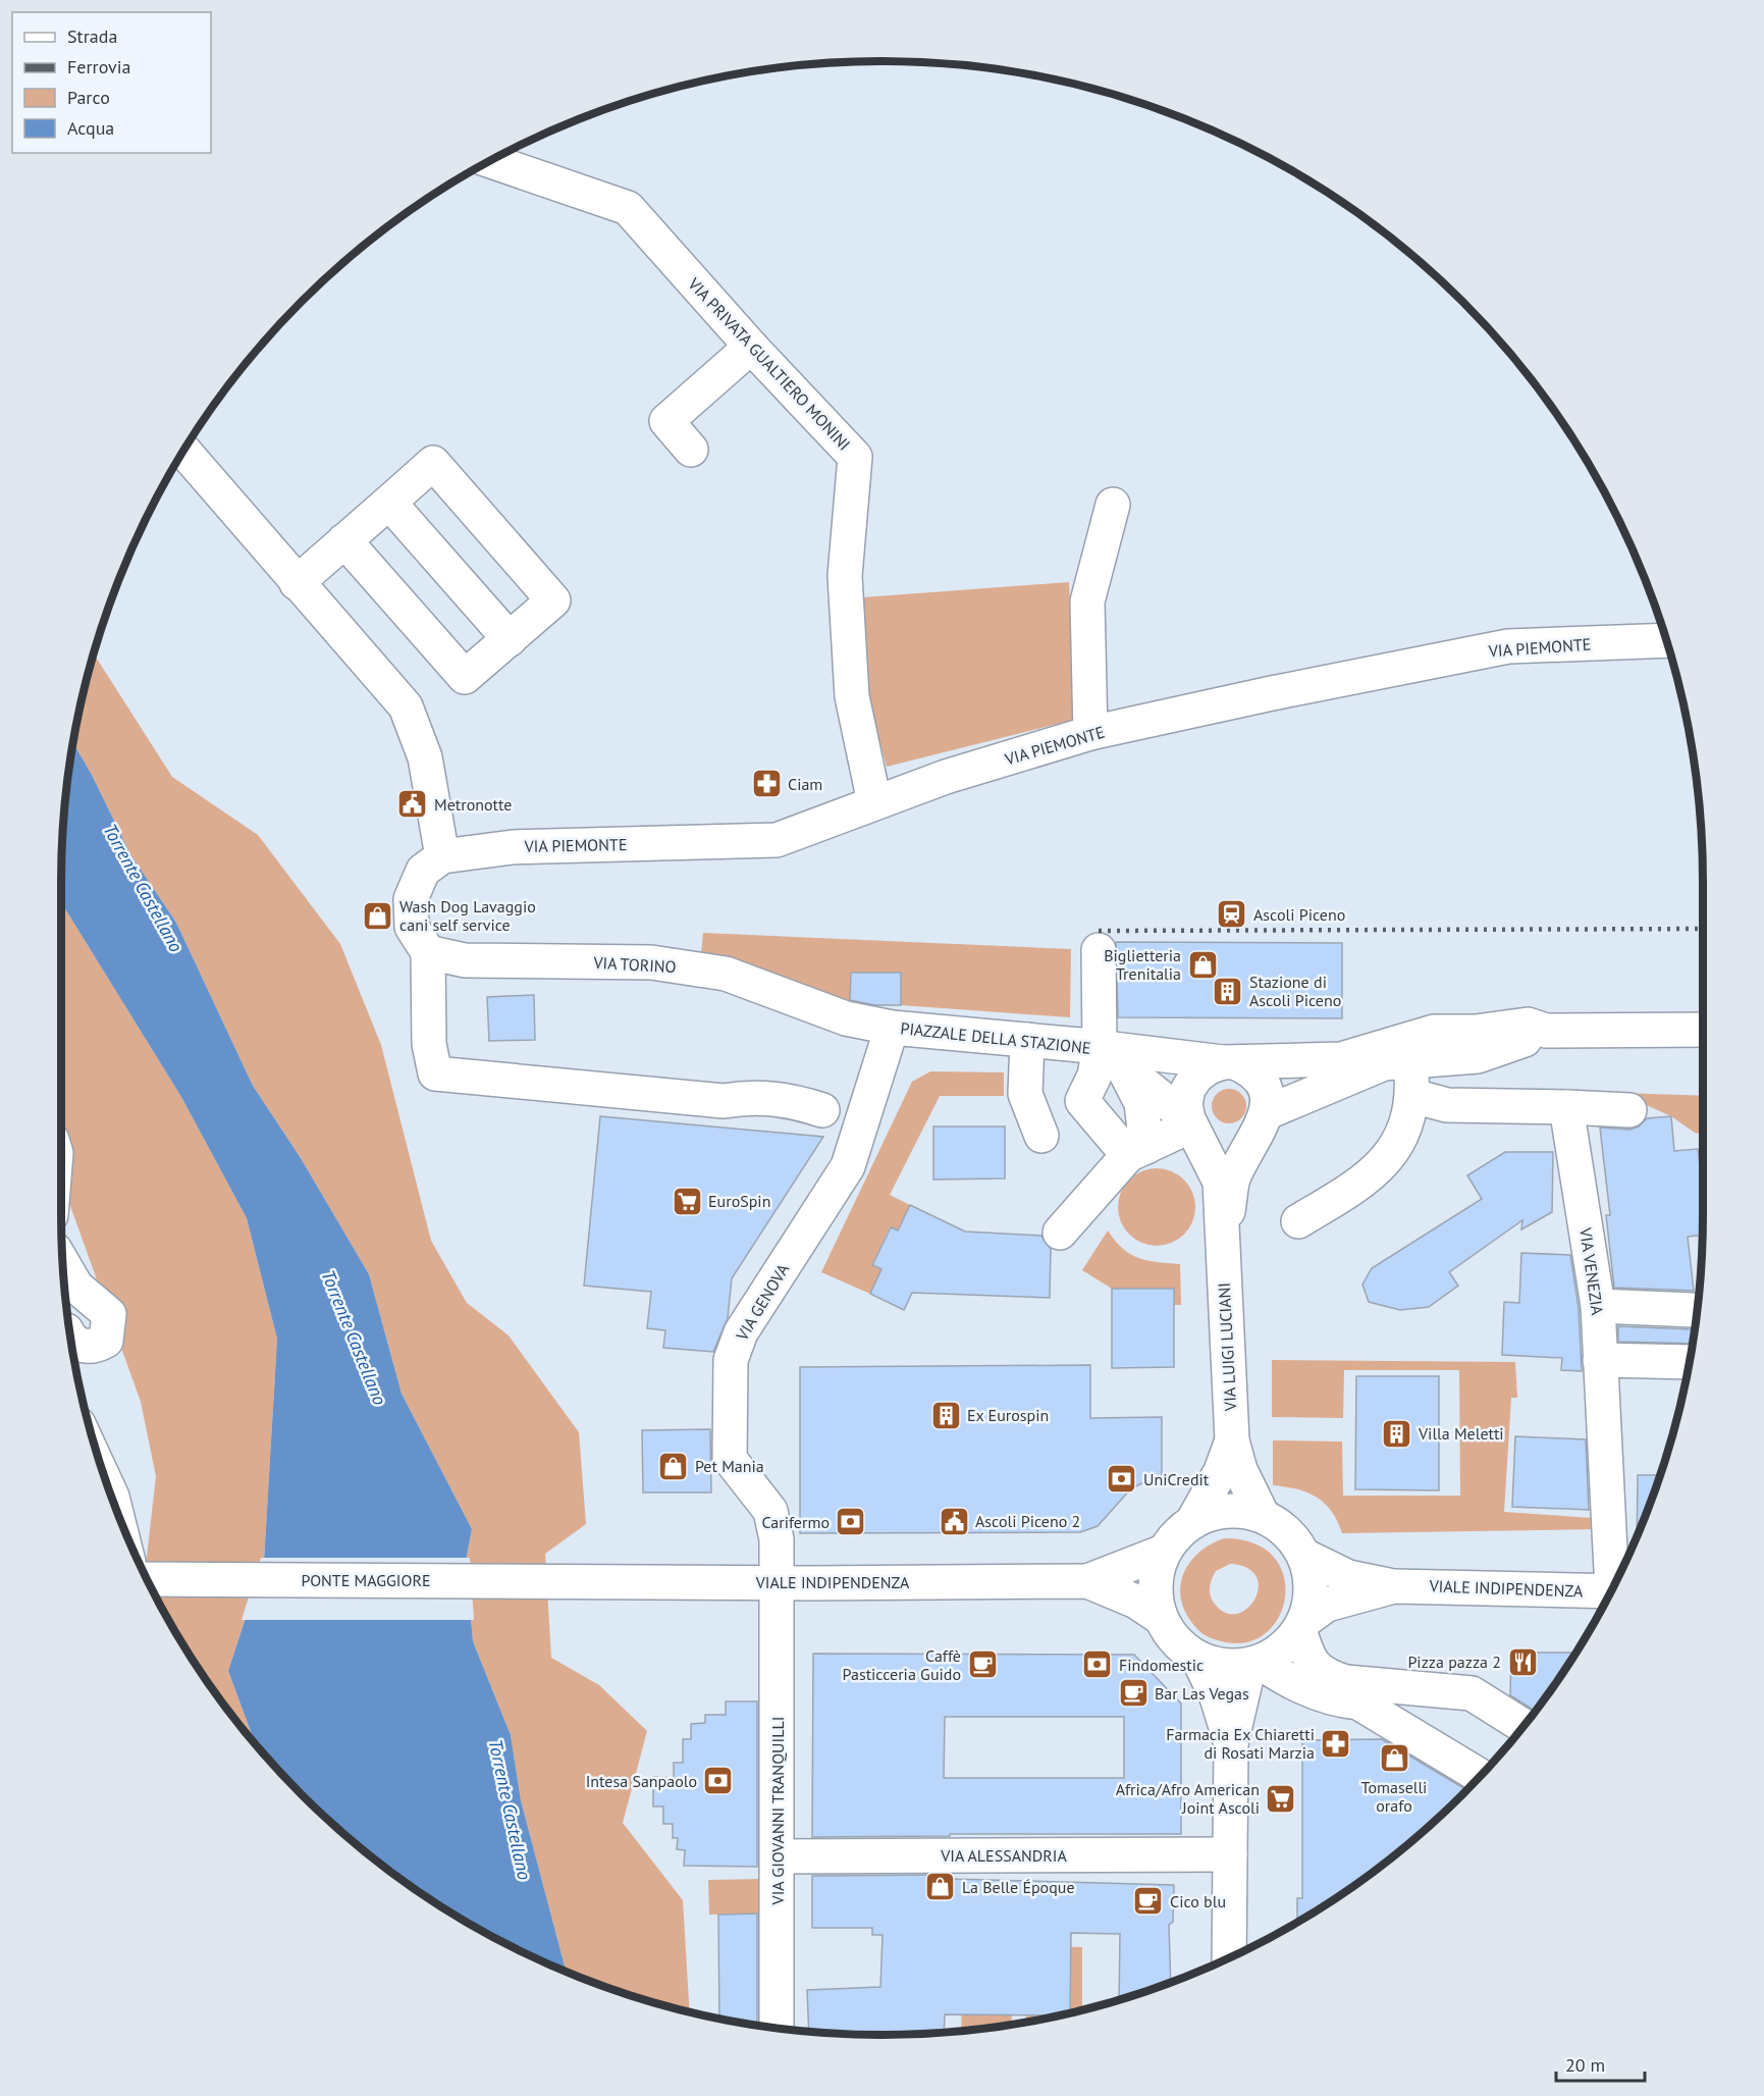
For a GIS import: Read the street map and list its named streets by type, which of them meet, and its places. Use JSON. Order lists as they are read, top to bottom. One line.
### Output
{"streets":{"street":["VIA PRIVATA GUALTIERO MONINI","VIA PIEMONTE","VIA TORINO","PIAZZALE DELLA STAZIONE","VIA VENEZIA","VIA GENOVA","VIA LUIGI LUCIANI","PONTE MAGGIORE","VIALE INDIPENDENZA","VIA GIOVANNI TRANQUILLI","VIA ALESSANDRIA"]},"crossings":[["VIA PRIVATA GUALTIERO MONINI","VIA PIEMONTE"],["VIA TORINO","PIAZZALE DELLA STAZIONE"],["VIA TORINO","VIA GENOVA"],["PIAZZALE DELLA STAZIONE","VIA GENOVA"],["PIAZZALE DELLA STAZIONE","VIA LUIGI LUCIANI"],["VIA GENOVA","VIALE INDIPENDENZA"],["VIA GENOVA","VIA GIOVANNI TRANQUILLI"],["VIA LUIGI LUCIANI","VIALE INDIPENDENZA"],["PONTE MAGGIORE","VIALE INDIPENDENZA"],["VIALE INDIPENDENZA","VIA GIOVANNI TRANQUILLI"],["VIA GIOVANNI TRANQUILLI","VIA ALESSANDRIA"]],"water":["Torrente Castellano"],"places":{"pharmacy":["Ciam","Farmacia Ex Chiaretti di Rosati Marzia"],"public building":["Metronotte","Ascoli Piceno 2"],"station":["Ascoli Piceno"],"shop":["Wash Dog Lavaggio cani self service","Biglietteria Trenitalia","Pet Mania","Tomaselli orafo","La Belle Époque"],"building":["Stazione di Ascoli Piceno","Ex Eurospin","Villa Meletti"],"supermarket":["EuroSpin","Africa/Afro American Joint Ascoli"],"bank":["UniCredit","Carifermo","Findomestic","Intesa Sanpaolo"],"restaurant":["Pizza pazza 2"],"cafe":["Caffè Pasticceria Guido","Bar Las Vegas","Cico blu"]},"legend":["Strada","Ferrovia","Parco","Acqua"],"scale_bar":"20 m"}
